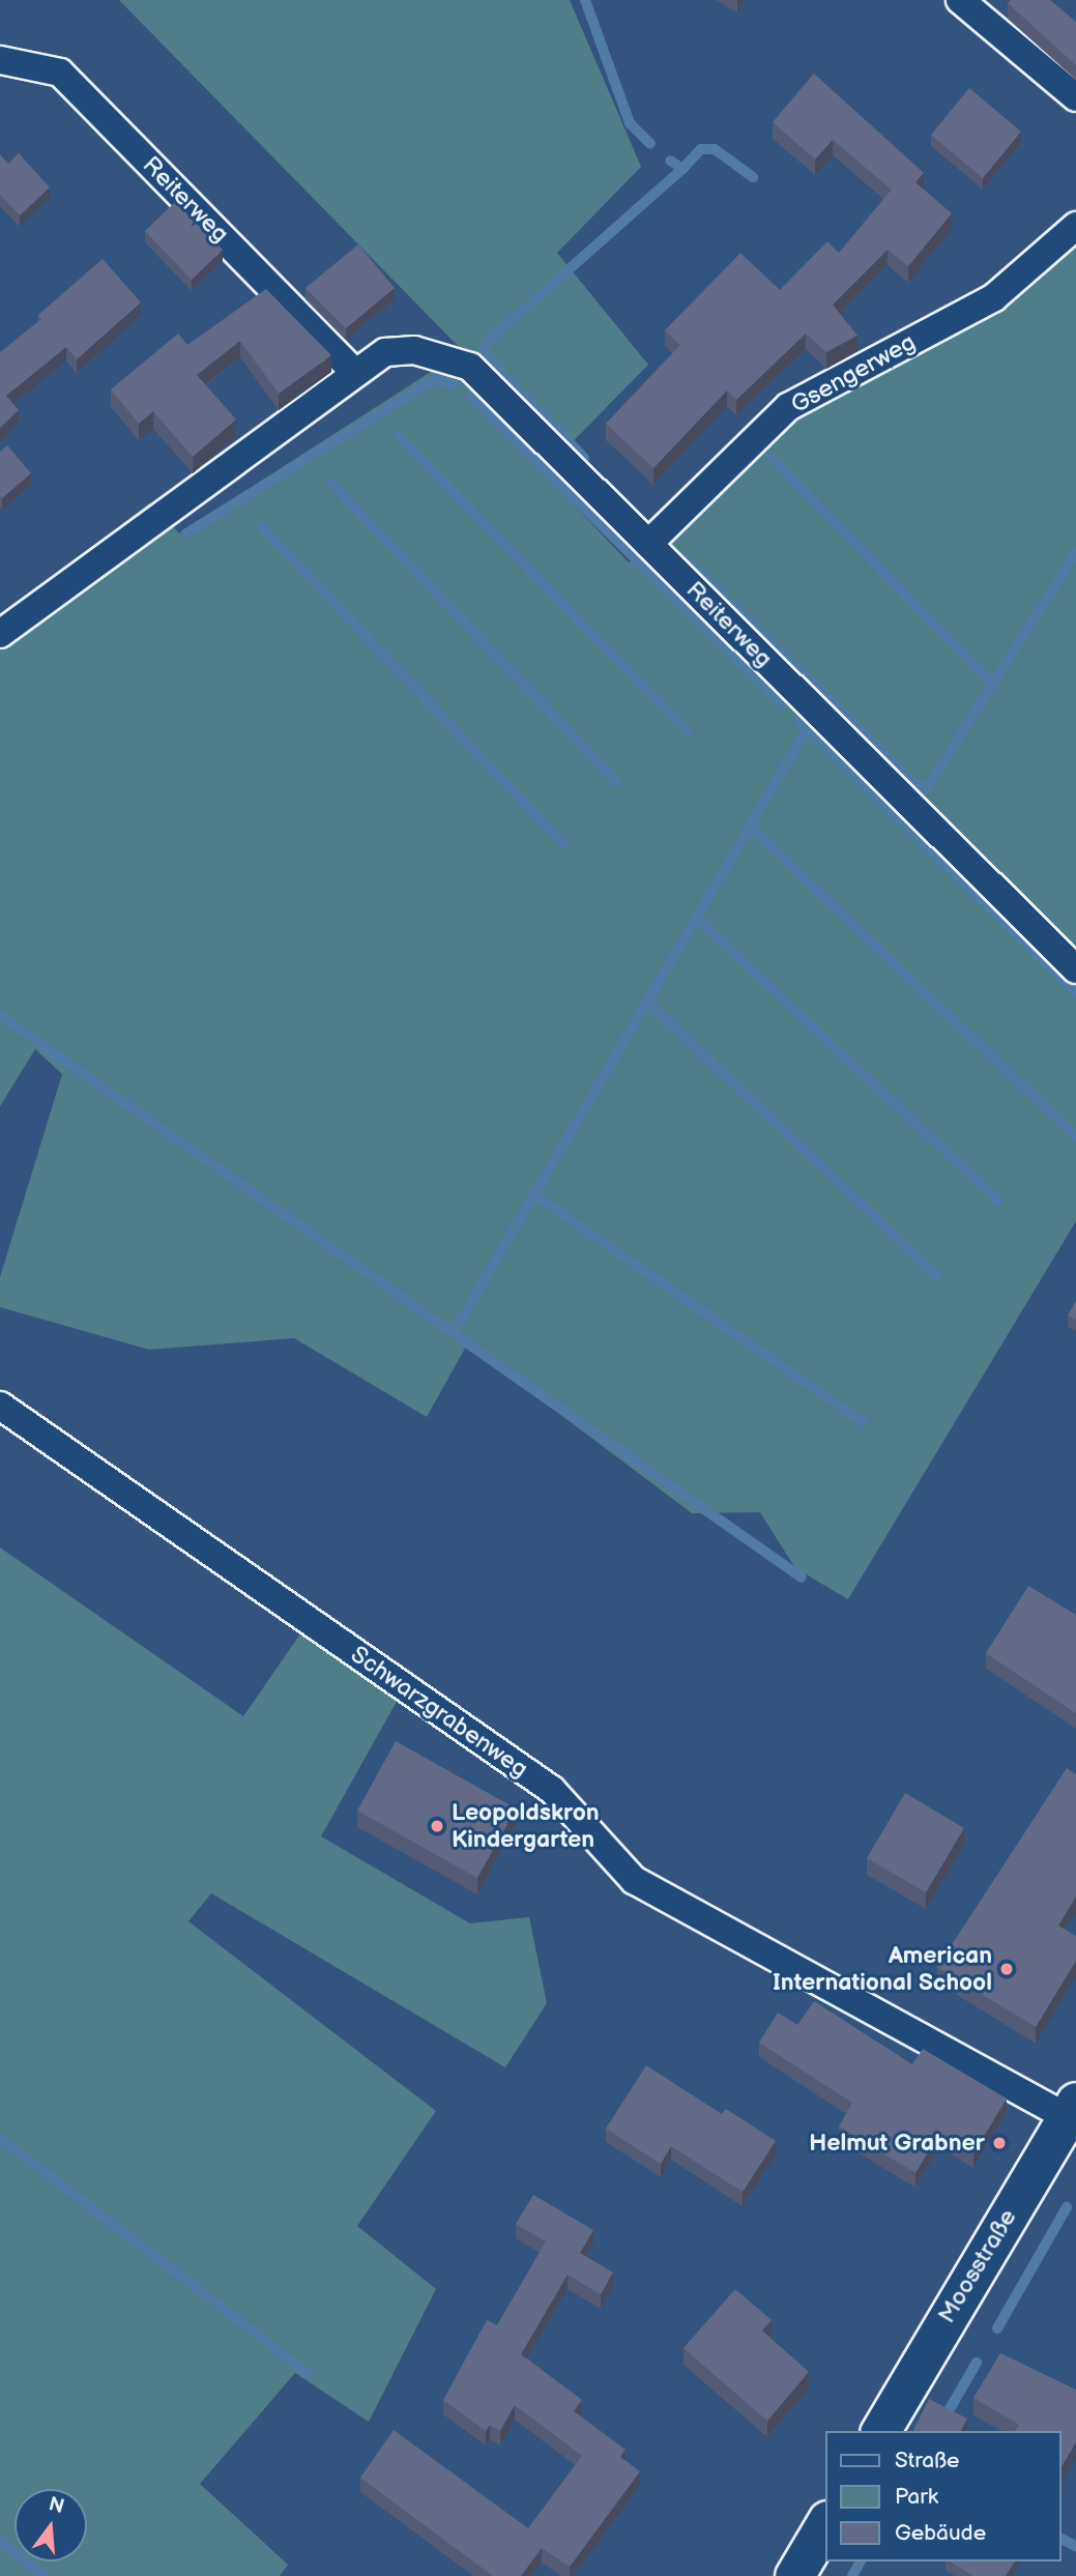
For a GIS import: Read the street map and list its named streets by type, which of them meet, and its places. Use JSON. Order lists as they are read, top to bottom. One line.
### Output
{"streets":{"street":["Reiterweg","Gsengerweg","Schwarzgrabenweg","Moosstraße"]},"crossings":[["Reiterweg","Gsengerweg"],["Schwarzgrabenweg","Moosstraße"]],"places":["Leopoldskron Kindergarten","American International School","Helmut Grabner"],"legend":["Straße","Park","Gebäude"],"north":"top"}
